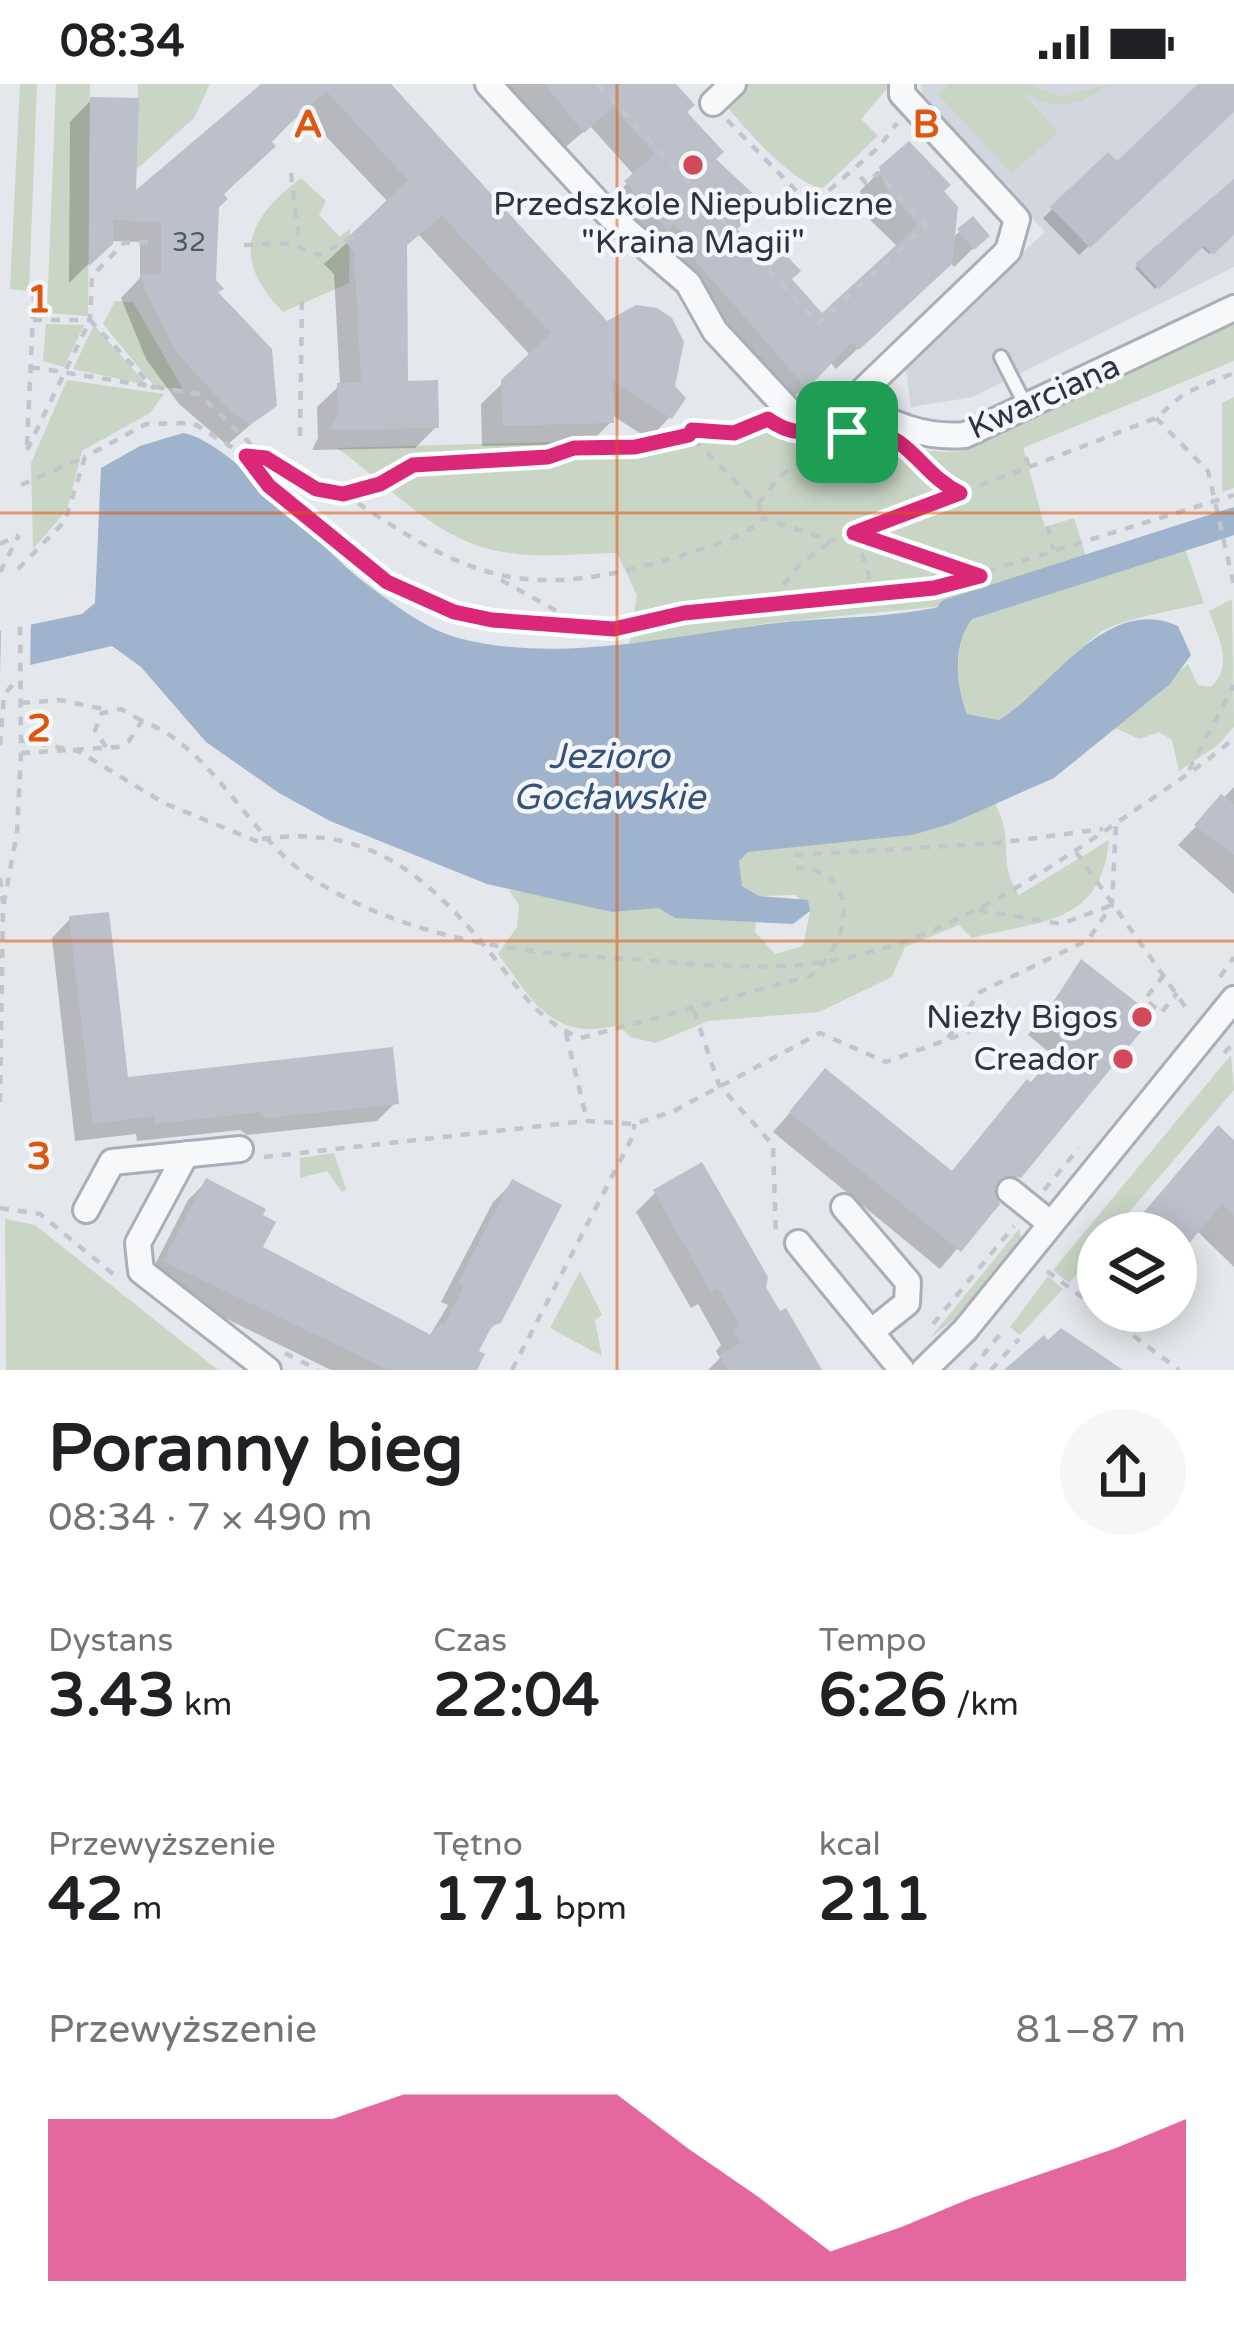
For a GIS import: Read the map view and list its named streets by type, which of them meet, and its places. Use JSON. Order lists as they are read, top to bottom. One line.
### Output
{"streets":{"street":["Kwarciana"]},"water":["Jezioro Gocławskie"],"places":["Przedszkole Niepubliczne \"Kraina Magii\"","Niezły Bigos","Creador"],"house_numbers":["32"],"page":{"status":"08:34","heading":["Poranny bieg","08:34 · 7 × 490 m"],"stats":[["Dystans","3.43 km"],["Czas","22:04"],["Tempo","6:26 /km"],["Przewyższenie","42 m"],["Tętno","171 bpm"],["kcal","211"]],"chart":["Przewyższenie","81–87 m"]},"grid":{"columns":["A","B"],"rows":["1","2","3"]}}
